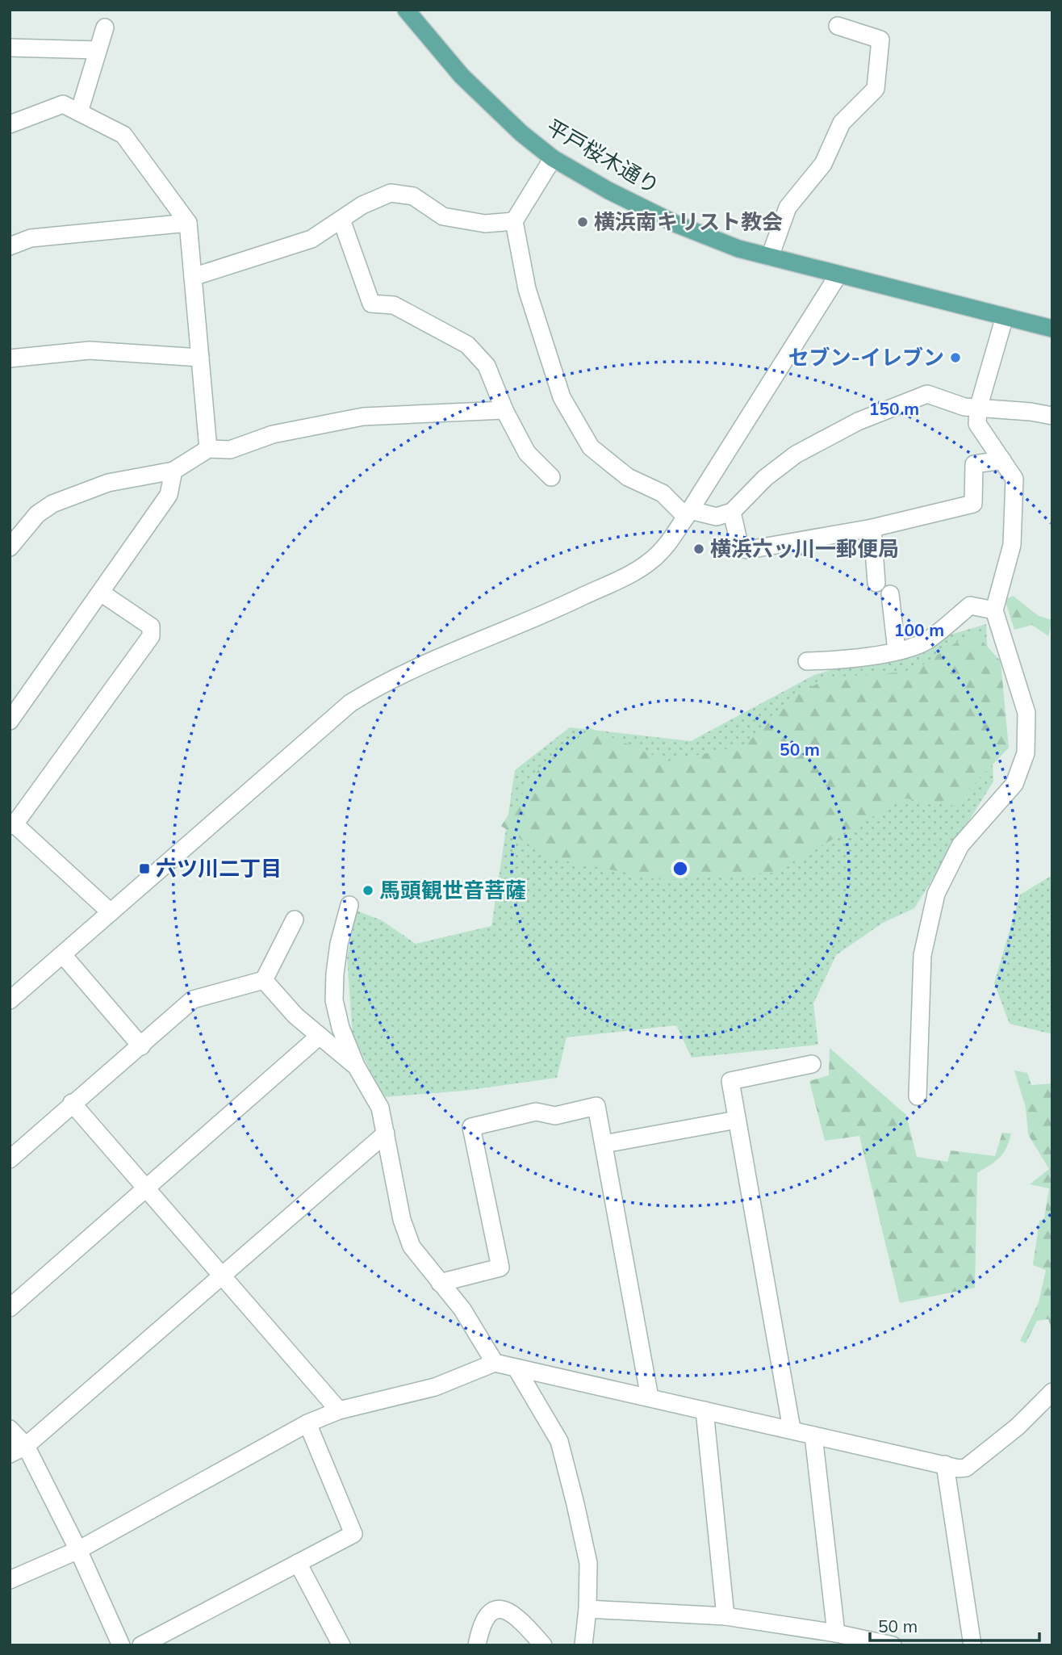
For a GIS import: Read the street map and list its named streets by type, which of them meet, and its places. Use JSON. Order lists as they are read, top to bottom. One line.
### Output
{"streets":{"main road":["平戸桜木通り"]},"places":{"other":["横浜南キリスト教会","セブン-イレブン","横浜六ッ川一郵便局","馬頭観世音菩薩"],"transit":["六ツ川二丁目"]},"scale_bar":"50 m","rings":["150 m","100 m","50 m"]}
